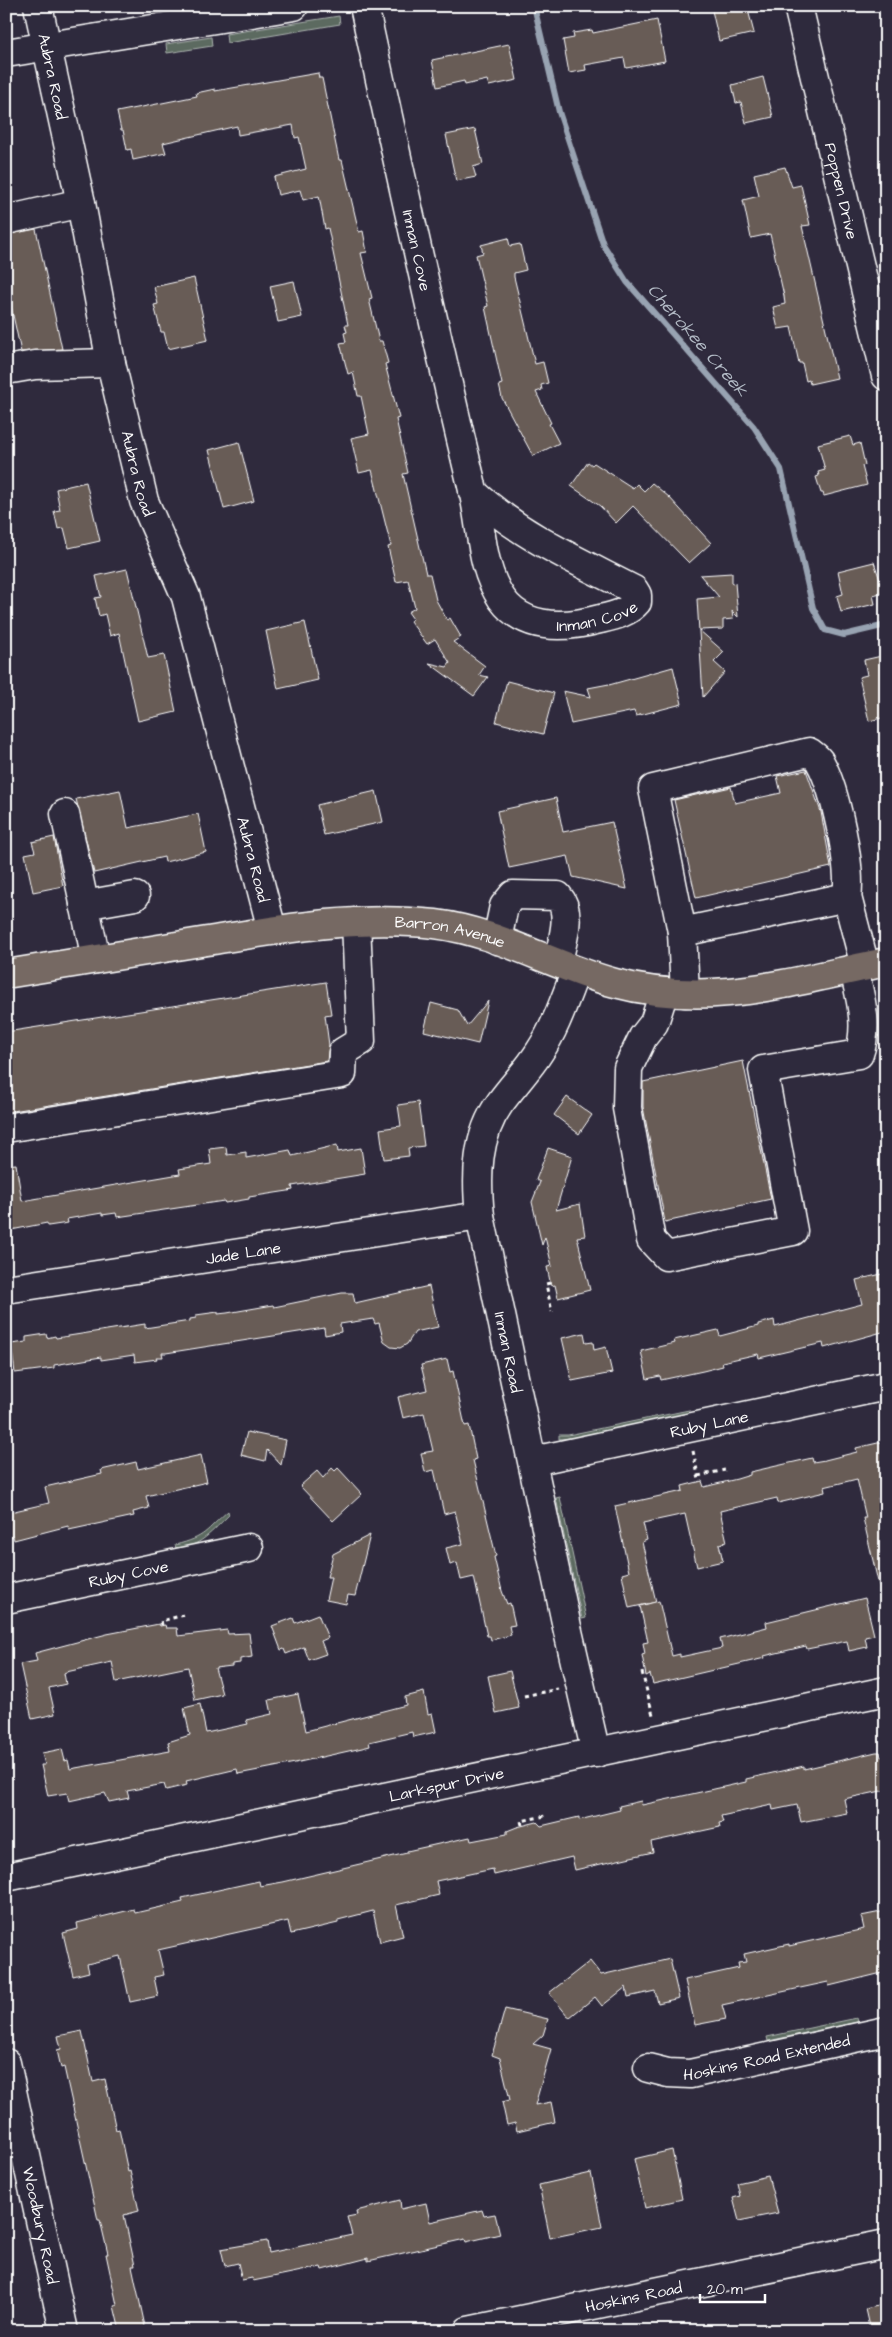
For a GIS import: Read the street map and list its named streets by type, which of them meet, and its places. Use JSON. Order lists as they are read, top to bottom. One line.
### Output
{"streets":{"main road":["Barron Avenue"],"street":["Aubra Road","Poppen Drive","Inman Cove","Jade Lane","Inman Road","Ruby Lane","Ruby Cove","Larkspur Drive","Hoskins Road Extended","Woodbury Road","Hoskins Road"]},"crossings":[["Aubra Road","Barron Avenue"],["Barron Avenue","Inman Road"],["Jade Lane","Inman Road"],["Inman Road","Ruby Lane"],["Inman Road","Larkspur Drive"]],"water":["Cherokee Creek"],"scale_bar":"20 m"}
